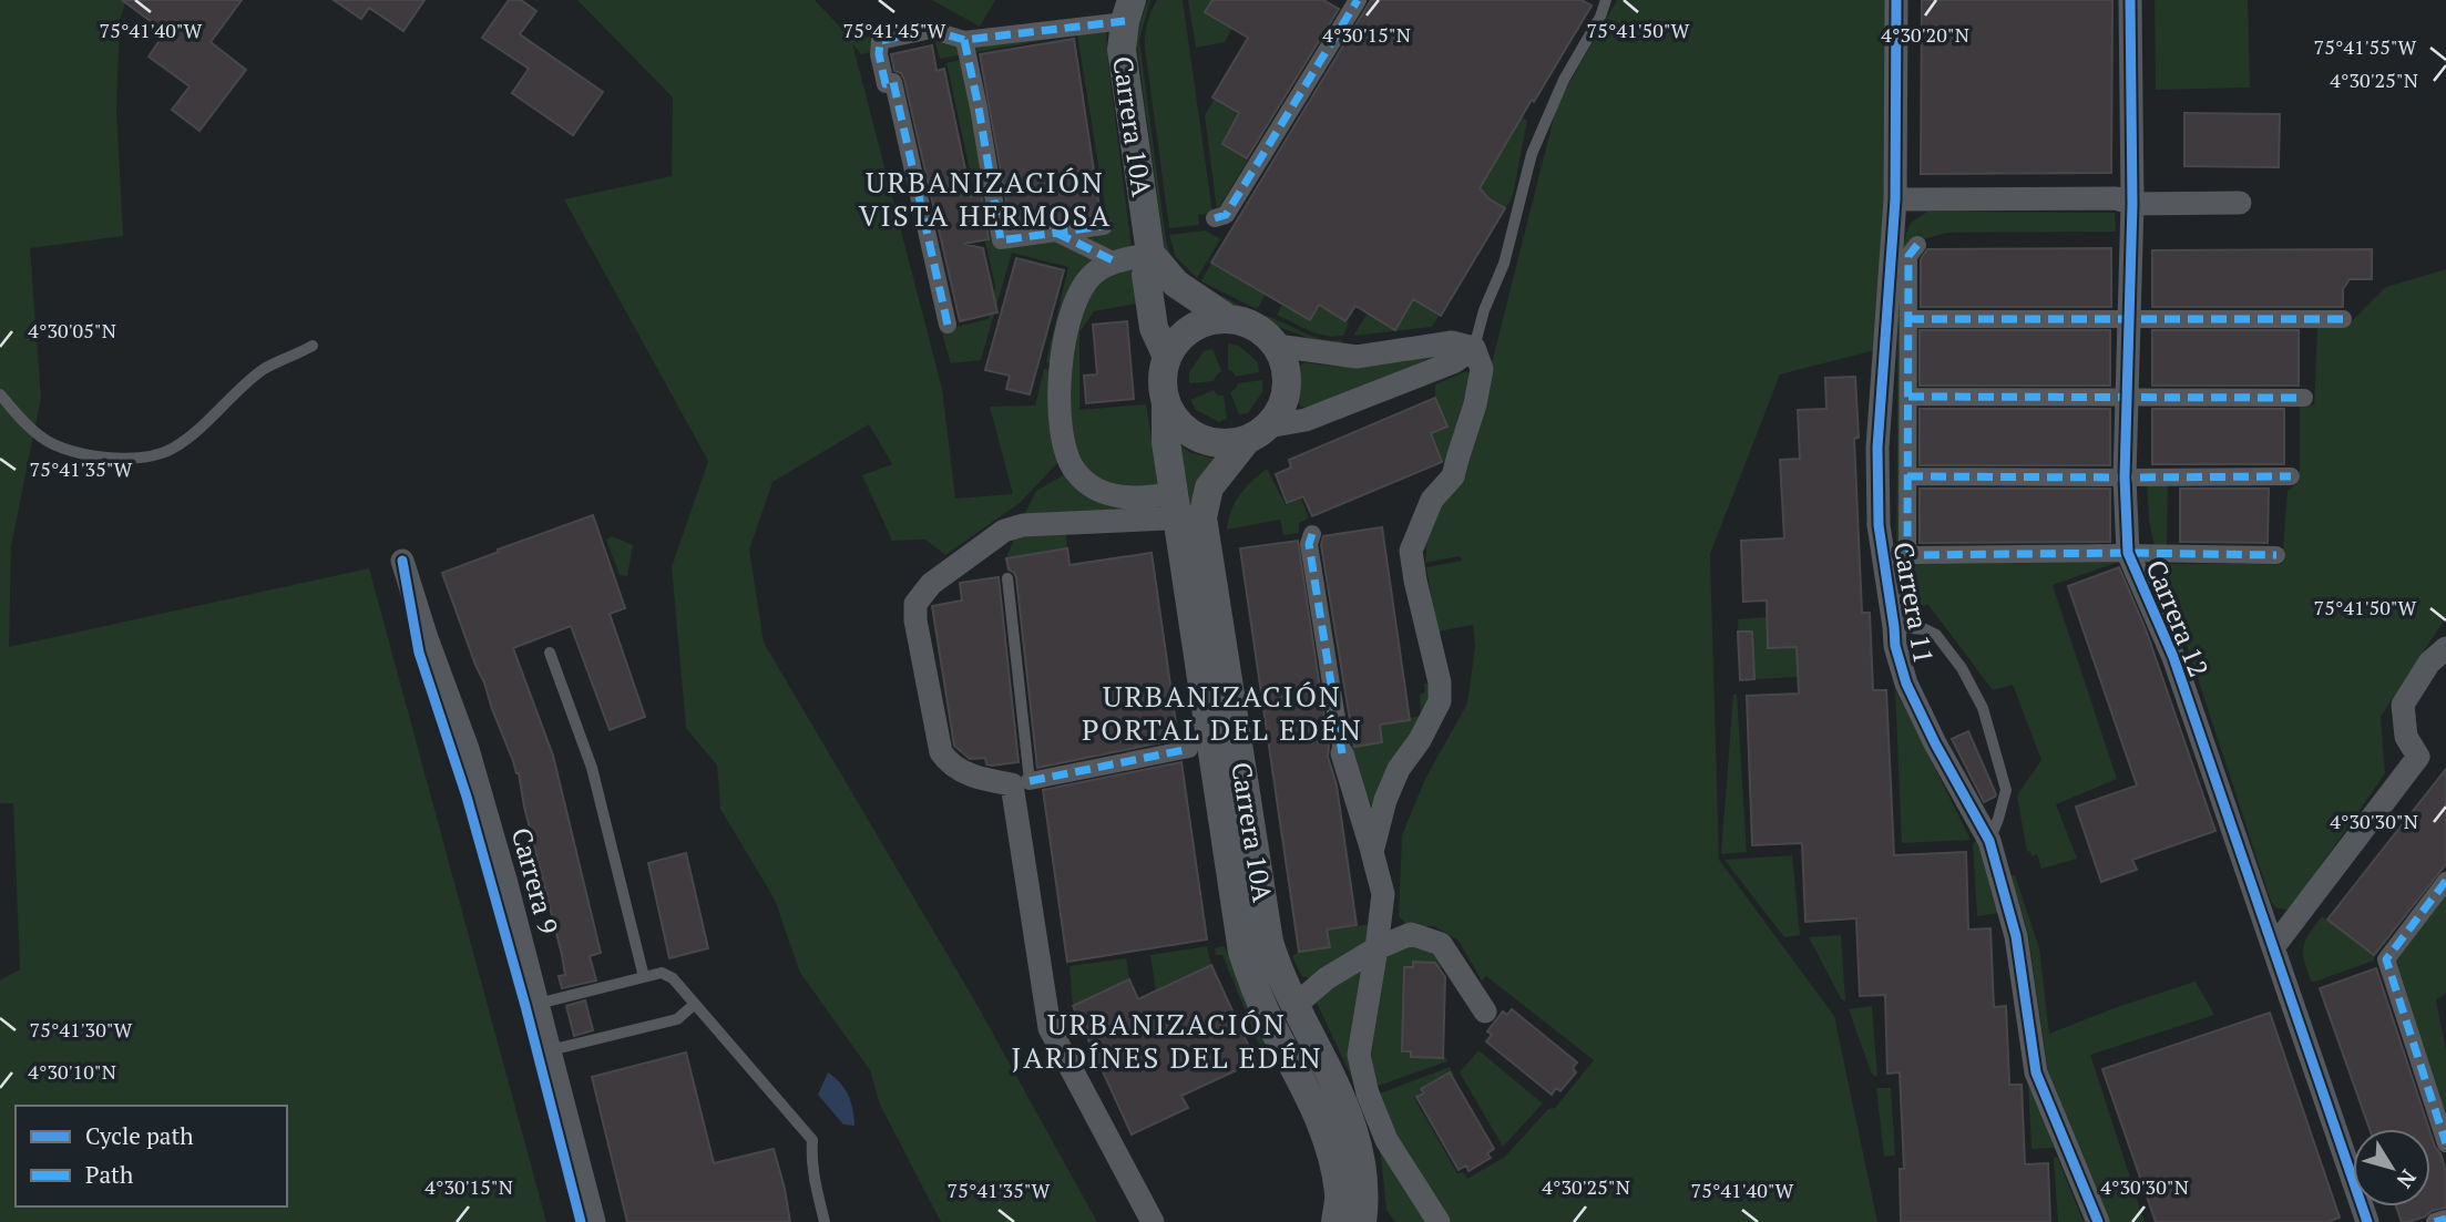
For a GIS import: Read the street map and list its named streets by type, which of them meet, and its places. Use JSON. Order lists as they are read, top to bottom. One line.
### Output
{"streets":{"street":["Carrera 10A","Carrera 11","Carrera 12","Carrera 9"]},"districts":["URBANIZACIÓN VISTA HERMOSA","URBANIZACIÓN PORTAL DEL EDÉN","URBANIZACIÓN JARDÍNES DEL EDÉN"],"legend":["Cycle path","Path"],"north":"bottom right","coordinates":["75°41'40\"W","75°41'45\"W","75°41'50\"W","4°30'15\"N","4°30'20\"N","75°41'55\"W","4°30'25\"N","4°30'05\"N","75°41'35\"W","4°30'30\"N","75°41'30\"W","4°30'10\"N"]}
